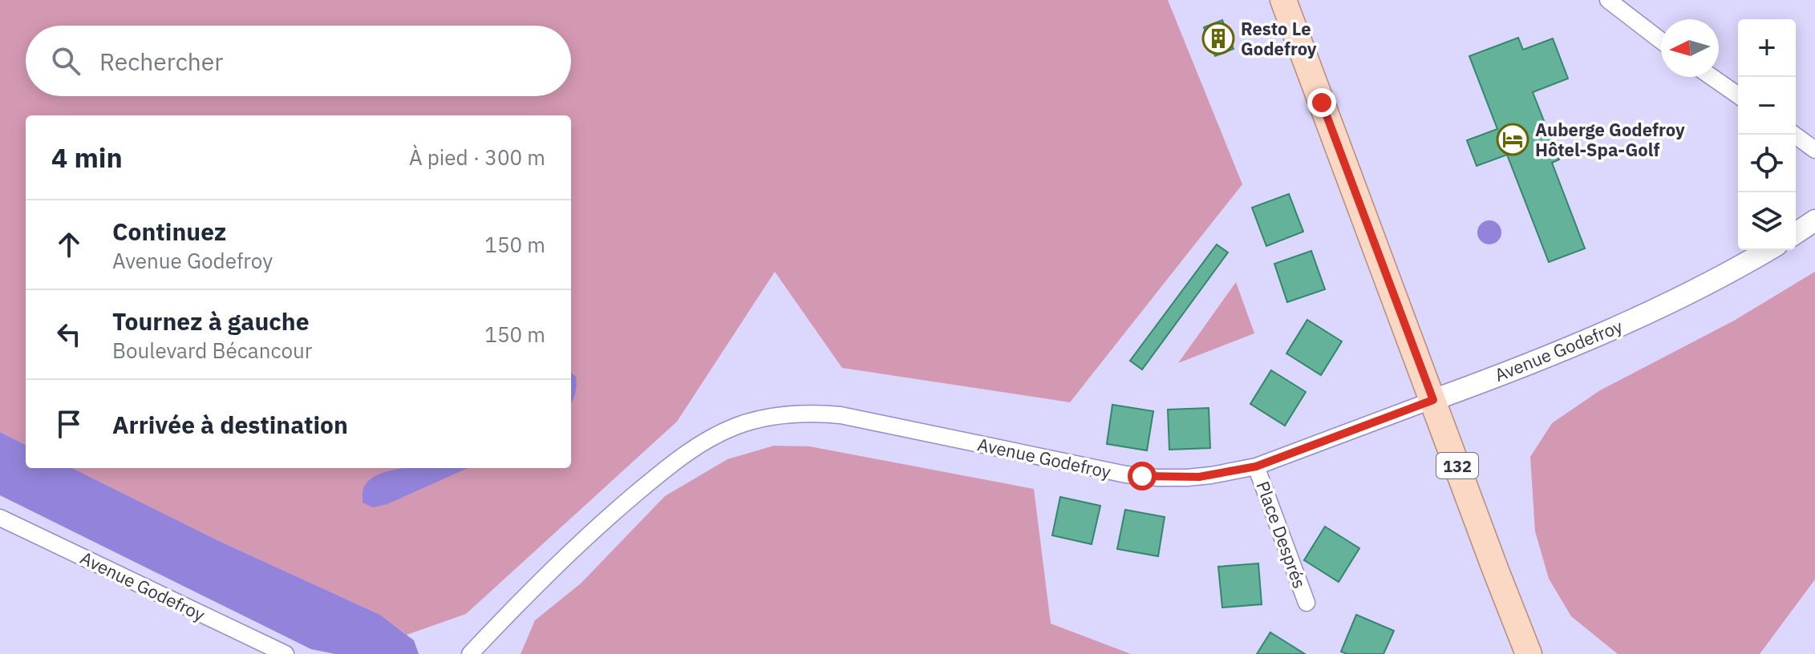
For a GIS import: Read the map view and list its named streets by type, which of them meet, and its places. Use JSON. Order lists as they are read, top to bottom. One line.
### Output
{"streets":{"main road":["132"],"street":["Avenue Godefroy","Place Després"]},"crossings":[["Avenue Godefroy","132"],["Avenue Godefroy","Place Després"]],"places":{"building":["Resto Le Godefroy"],"hotel":["Auberge Godefroy Hôtel-Spa-Golf"]},"north":"left","page":{"map_buttons":["+","−"],"search":"Rechercher","heading":["4 min","À pied · 300 m"],"list":[["Continuez","Avenue Godefroy","150 m"],["Tournez à gauche","Boulevard Bécancour","150 m"],"Arrivée à destination"]}}
